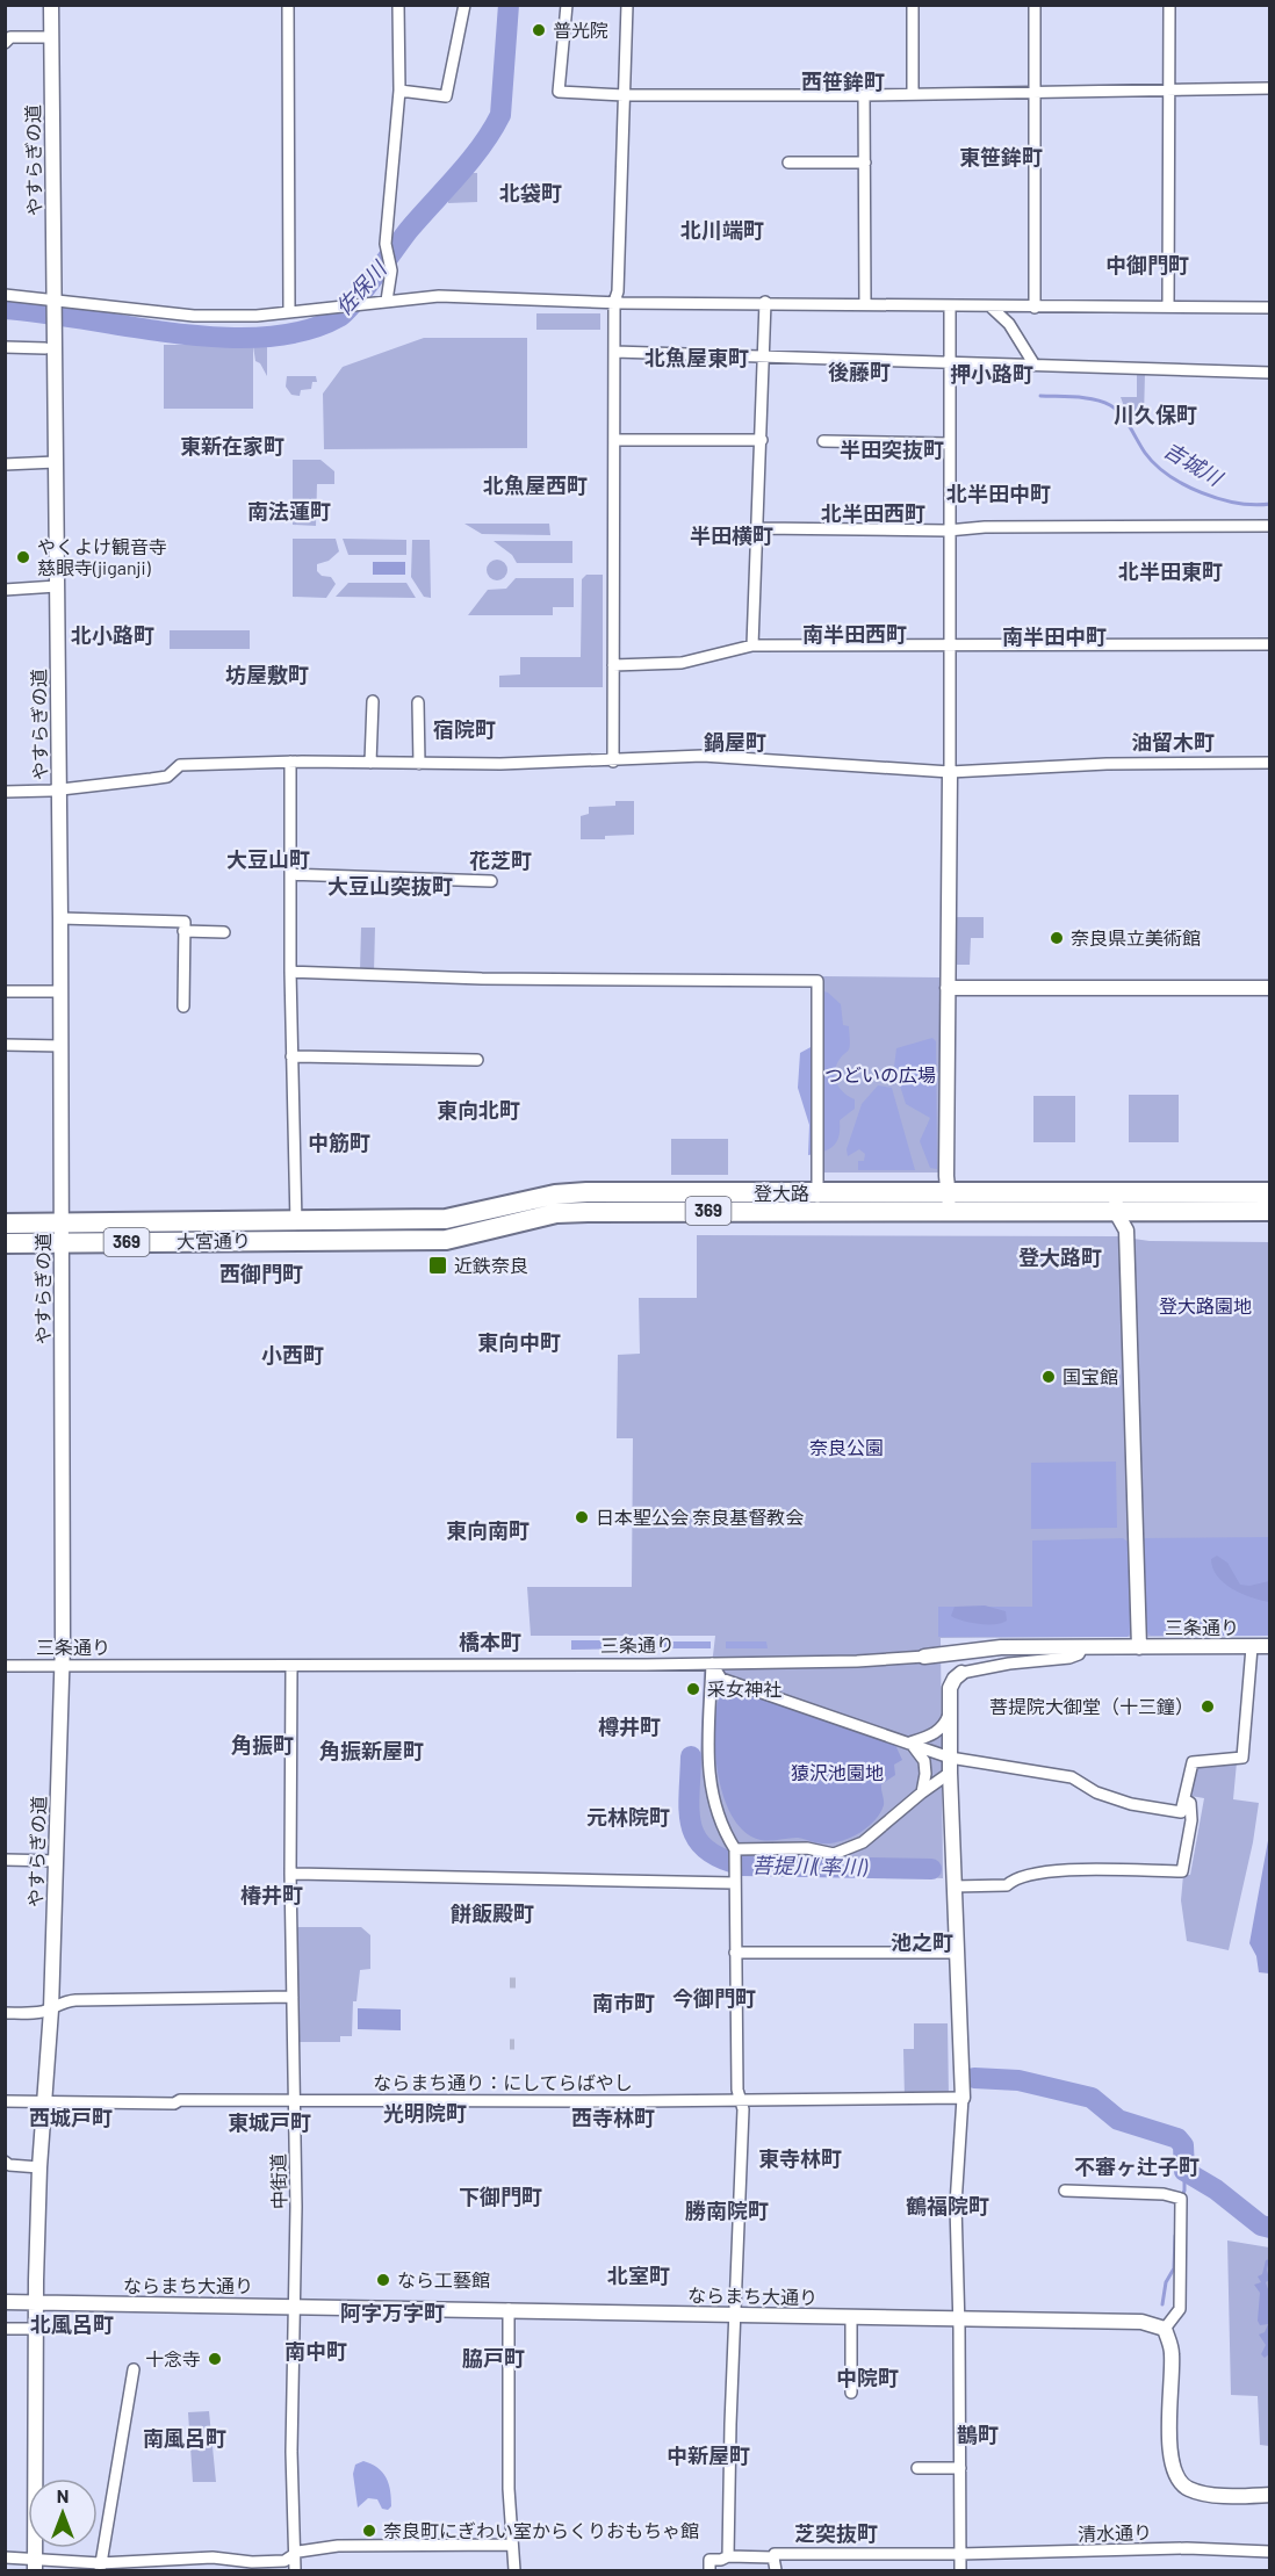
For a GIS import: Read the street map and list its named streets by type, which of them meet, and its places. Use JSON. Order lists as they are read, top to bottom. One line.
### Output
{"streets":{"highway":["登大路","369","大宮通り"],"street":["やすらぎの道","三条通り","ならまち通り：にしてらばやし","中街道","ならまち大通り","清水通り"]},"crossings":[["やすらぎの道","大宮通り"],["やすらぎの道","三条通り"],["やすらぎの道","ならまち通り：にしてらばやし"],["やすらぎの道","ならまち大通り"],["登大路","大宮通り"],["三条通り","中街道"],["ならまち通り：にしてらばやし","中街道"],["中街道","ならまち大通り"]],"districts":["西笹鉾町","東笹鉾町","北袋町","北川端町","中御門町","北魚屋東町","後藤町","押小路町","川久保町","東新在家町","半田突抜町","北魚屋西町","北半田中町","南法蓮町","北半田西町","半田横町","北半田東町","南半田西町","北小路町","南半田中町","坊屋敷町","宿院町","鍋屋町","油留木町","大豆山町","花芝町","大豆山突抜町","東向北町","中筋町","登大路町","西御門町","東向中町","小西町","東向南町","橋本町","樽井町","角振町","角振新屋町","元林院町","椿井町","餅飯殿町","池之町","今御門町","南市町","光明院町","西城戸町","西寺林町","東城戸町","東寺林町","不審ヶ辻子町","下御門町","鶴福院町","勝南院町","北室町","阿字万字町","北風呂町","南中町","脇戸町","中院町","鵲町","南風呂町","中新屋町","芝突抜町"],"water":["佐保川","吉城川","菩提川(率川)"],"parks":["つどいの広場","登大路園地","奈良公園","猿沢池園地"],"places":{"other":["普光院","やくよけ観音寺 慈眼寺(jiganji)","奈良県立美術館","国宝館","日本聖公会 奈良基督教会","采女神社","菩提院大御堂（十三鐘）","なら工藝館","十念寺","奈良町にぎわい室からくりおもちゃ館"],"transit":["近鉄奈良"]},"north":"top"}
